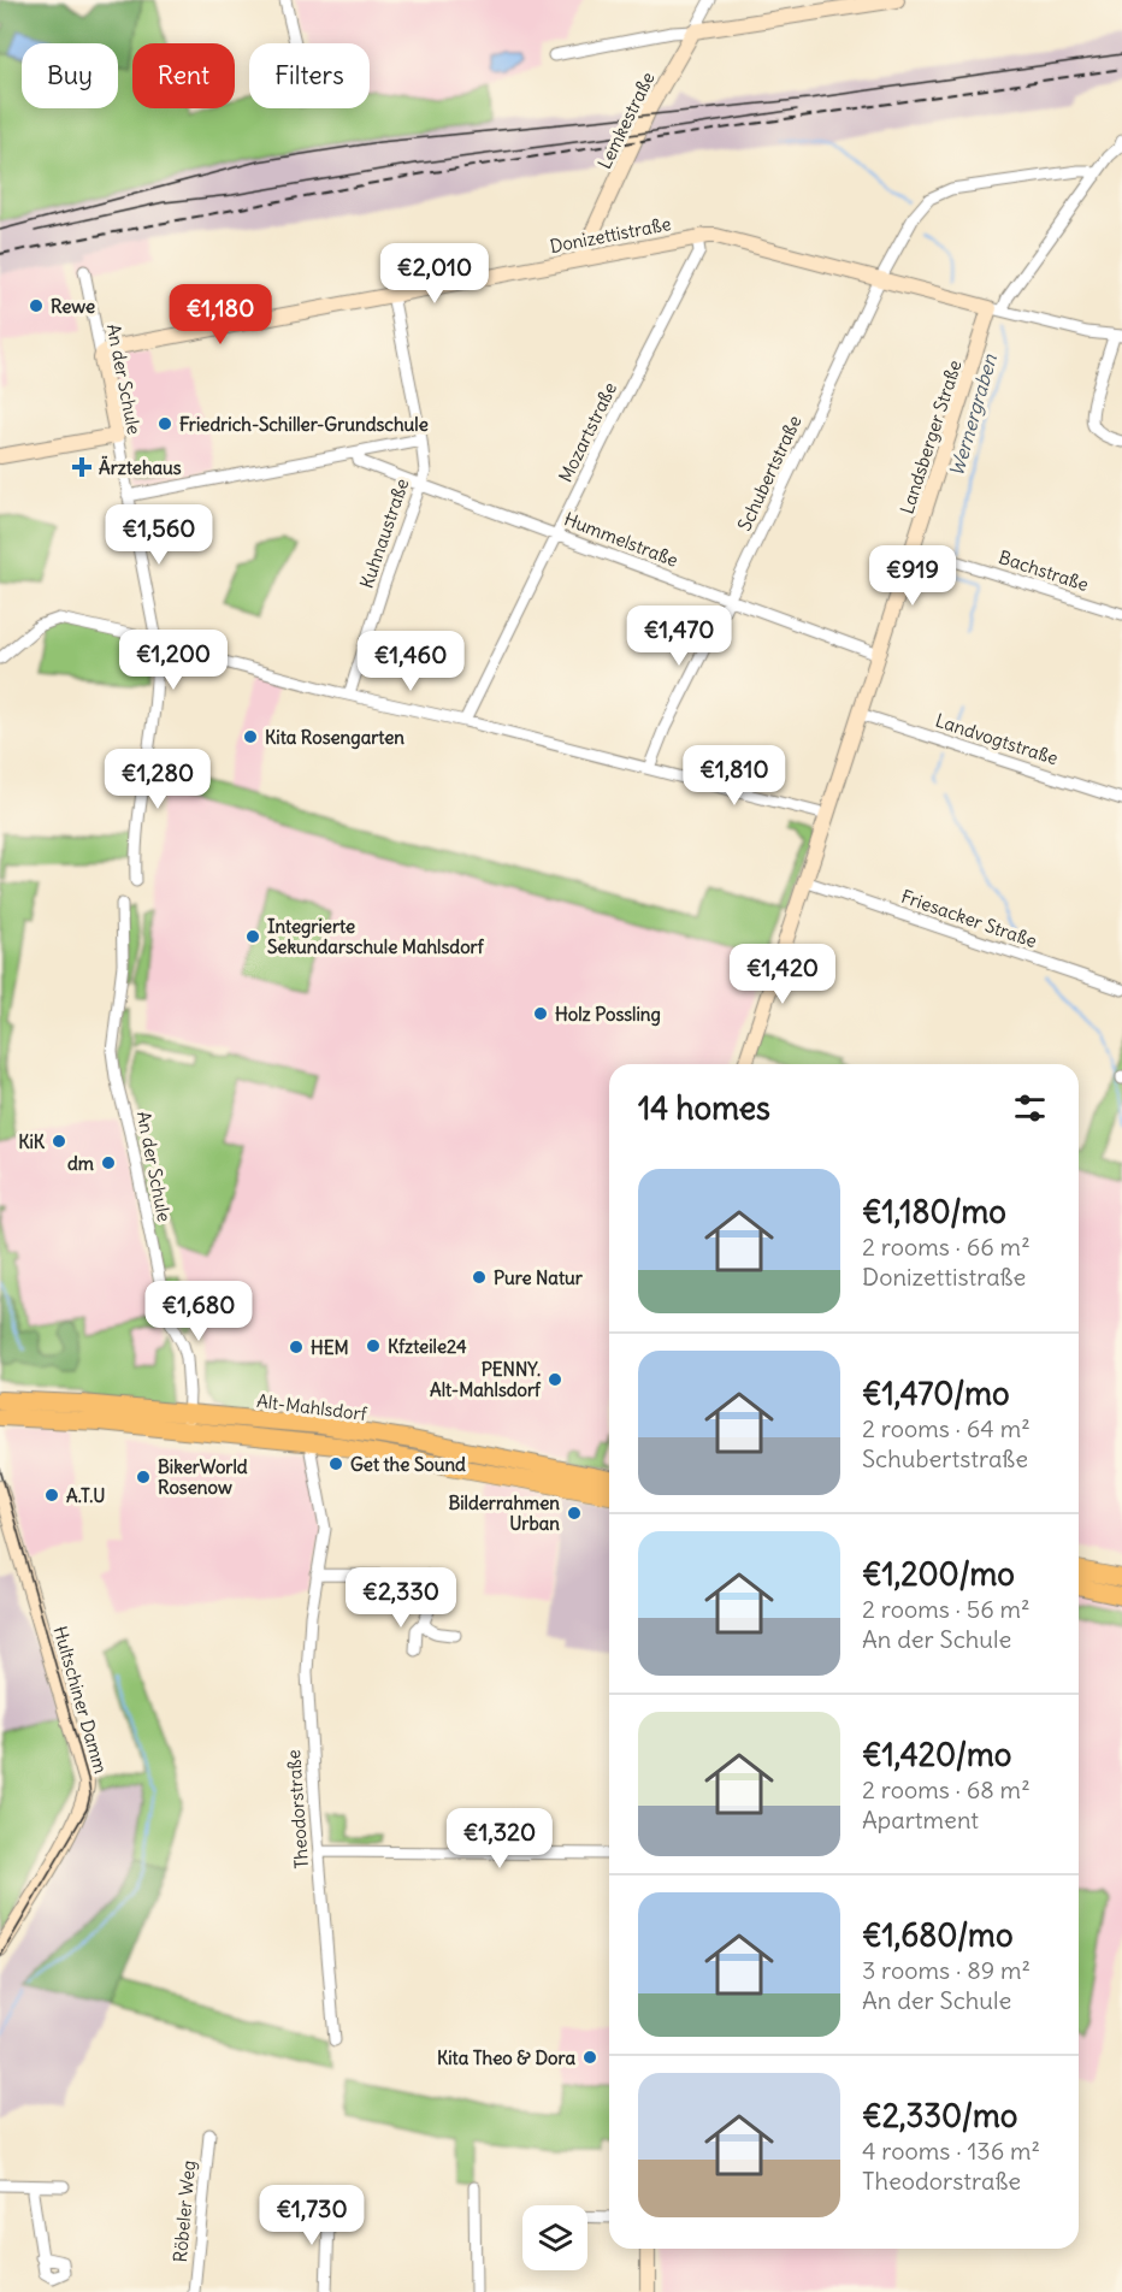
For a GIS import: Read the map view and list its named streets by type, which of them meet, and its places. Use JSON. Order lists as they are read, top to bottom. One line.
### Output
{"streets":{"main road":["Alt-Mahlsdorf"],"street":["Lemkestraße","Donizettistraße","An der Schule","Mozartstraße","Landsberger Straße","Schubertstraße","Kuhnaustraße","Hummelstraße","Bachstraße","Landvogtstraße","Friesacker Straße","Hultschiner Damm","Theodorstraße","Röbeler Weg"]},"crossings":[["Lemkestraße","Donizettistraße"],["Donizettistraße","An der Schule"],["Donizettistraße","Mozartstraße"],["Donizettistraße","Landsberger Straße"],["Donizettistraße","Schubertstraße"],["Donizettistraße","Kuhnaustraße"],["An der Schule","Alt-Mahlsdorf"],["Mozartstraße","Hummelstraße"],["Landsberger Straße","Schubertstraße"],["Landsberger Straße","Hummelstraße"],["Landsberger Straße","Bachstraße"],["Landsberger Straße","Landvogtstraße"],["Landsberger Straße","Friesacker Straße"],["Schubertstraße","Hummelstraße"],["Kuhnaustraße","Hummelstraße"],["Alt-Mahlsdorf","Theodorstraße"]],"water":["Wernergraben"],"places":{"other":["Rewe","Friedrich-Schiller-Grundschule","Kita Rosengarten","Integrierte Sekundarschule Mahlsdorf","Holz Possling","KiK","dm","Pure Natur","Kfzteile24","HEM","PENNY. Alt-Mahlsdorf","Get the Sound","BikerWorld Rosenow","A.T.U","Bilderrahmen Urban","Kita Theo & Dora"],"health":["Ärztehaus"]},"page":{"chip":["Buy","Rent","Filters"],"price":["€2,010","€1,180","€1,560","€919","€1,470","€1,200","€1,460","€1,810","€1,280","€1,420","€1,680","€2,330","€1,320","€1,730"],"heading":"14 homes","list":[{"name":"€1,180/mo","note":"2 rooms · 66 m² · Donizettistraße"},{"name":"€1,470/mo","note":"2 rooms · 64 m² · Schubertstraße"},{"name":"€1,200/mo","note":"2 rooms · 56 m² · An der Schule"},{"name":"€1,420/mo","note":"2 rooms · 68 m² · Apartment"},{"name":"€1,680/mo","note":"3 rooms · 89 m² · An der Schule"},{"name":"€2,330/mo","note":"4 rooms · 136 m² · Theodorstraße"}]}}
